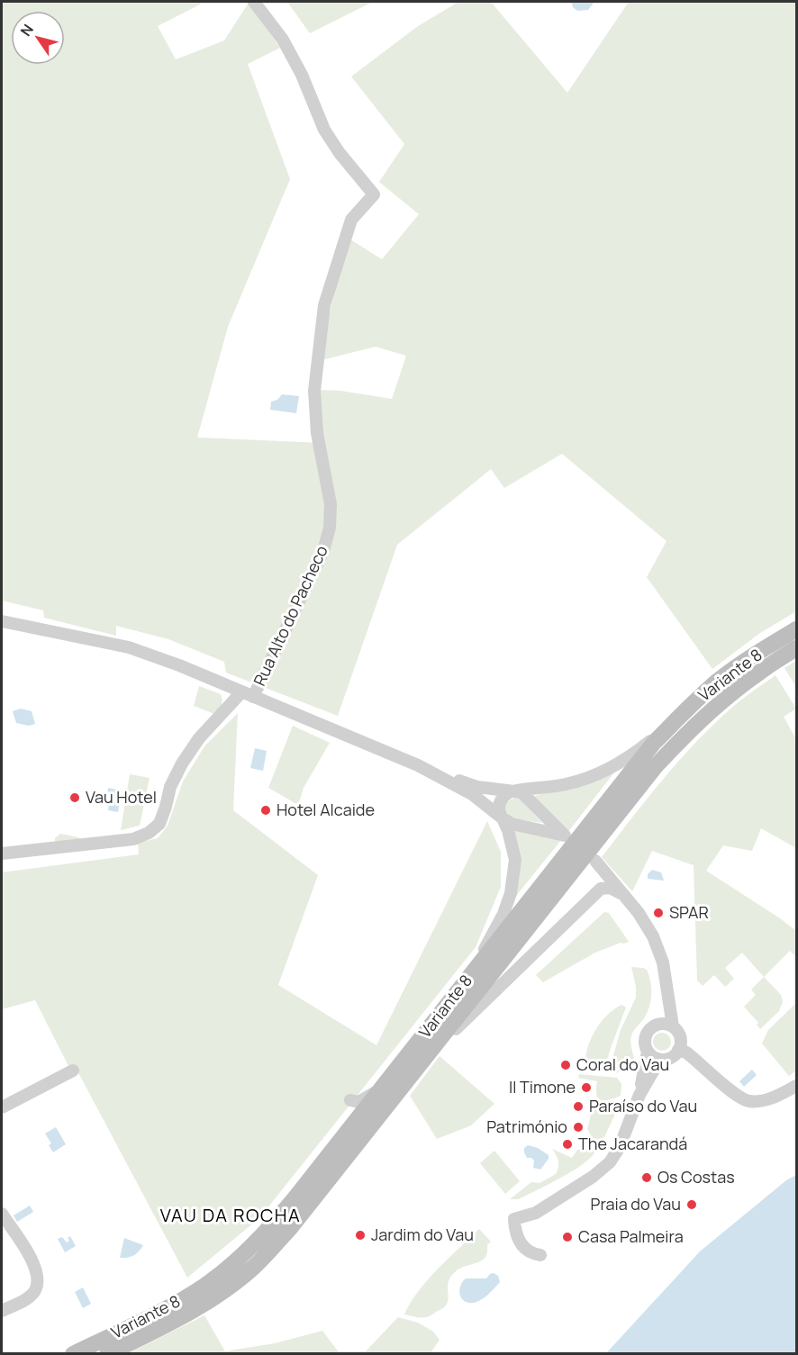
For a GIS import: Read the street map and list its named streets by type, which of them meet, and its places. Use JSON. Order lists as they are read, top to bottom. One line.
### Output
{"streets":{"main road":["Variante 8"],"street":["Rua Alto do Pacheco"]},"districts":["VAU DA ROCHA"],"places":["Vau Hotel","Hotel Alcaide","SPAR","Coral do Vau","Il Timone","Paraíso do Vau","Património","The Jacarandá","Os Costas","Praia do Vau","Jardim do Vau","Casa Palmeira"],"north":"top left"}
